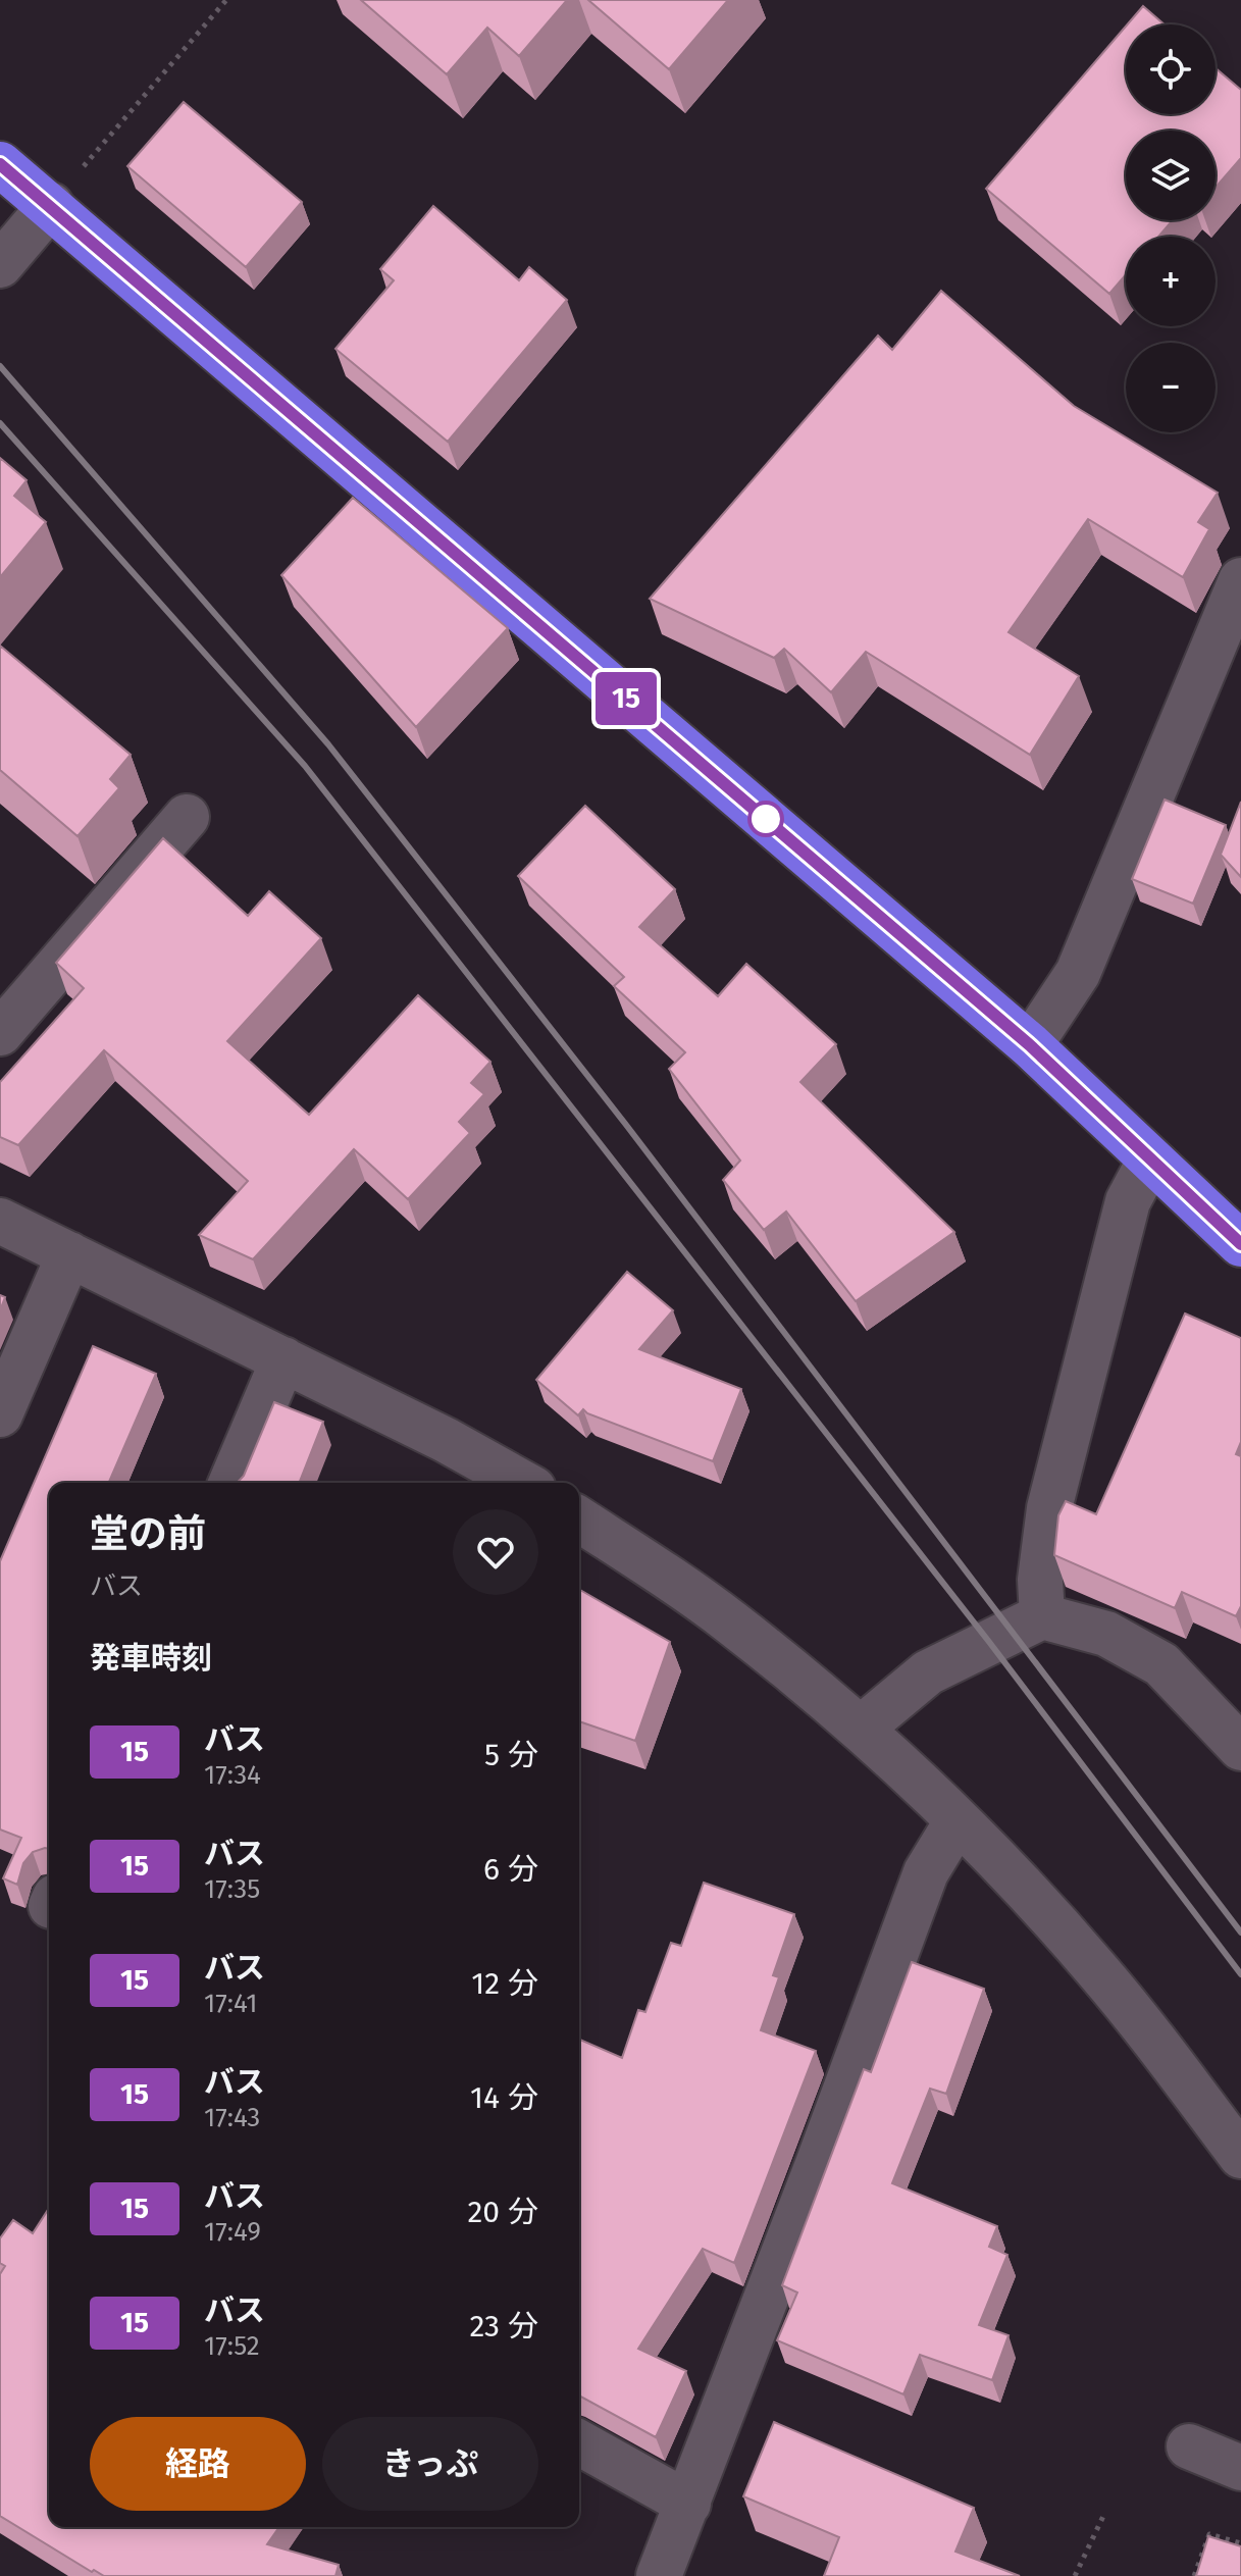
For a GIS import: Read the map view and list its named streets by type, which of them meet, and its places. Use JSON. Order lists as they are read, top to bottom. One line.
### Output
{"lines":["bus line 15"],"page":{"on_map":"15","map_buttons":["+","−"],"heading":[["堂の前","バス"],"発車時刻"],"list":[{"mark":"15","name":"バス","note":"17:34","value":"5 分"},{"mark":"15","name":"バス","note":"17:35","value":"6 分"},{"mark":"15","name":"バス","note":"17:41","value":"12 分"},{"mark":"15","name":"バス","note":"17:43","value":"14 分"},{"mark":"15","name":"バス","note":"17:49","value":"20 分"},{"mark":"15","name":"バス","note":"17:52","value":"23 分"}],"buttons":["経路","きっぷ"]}}
